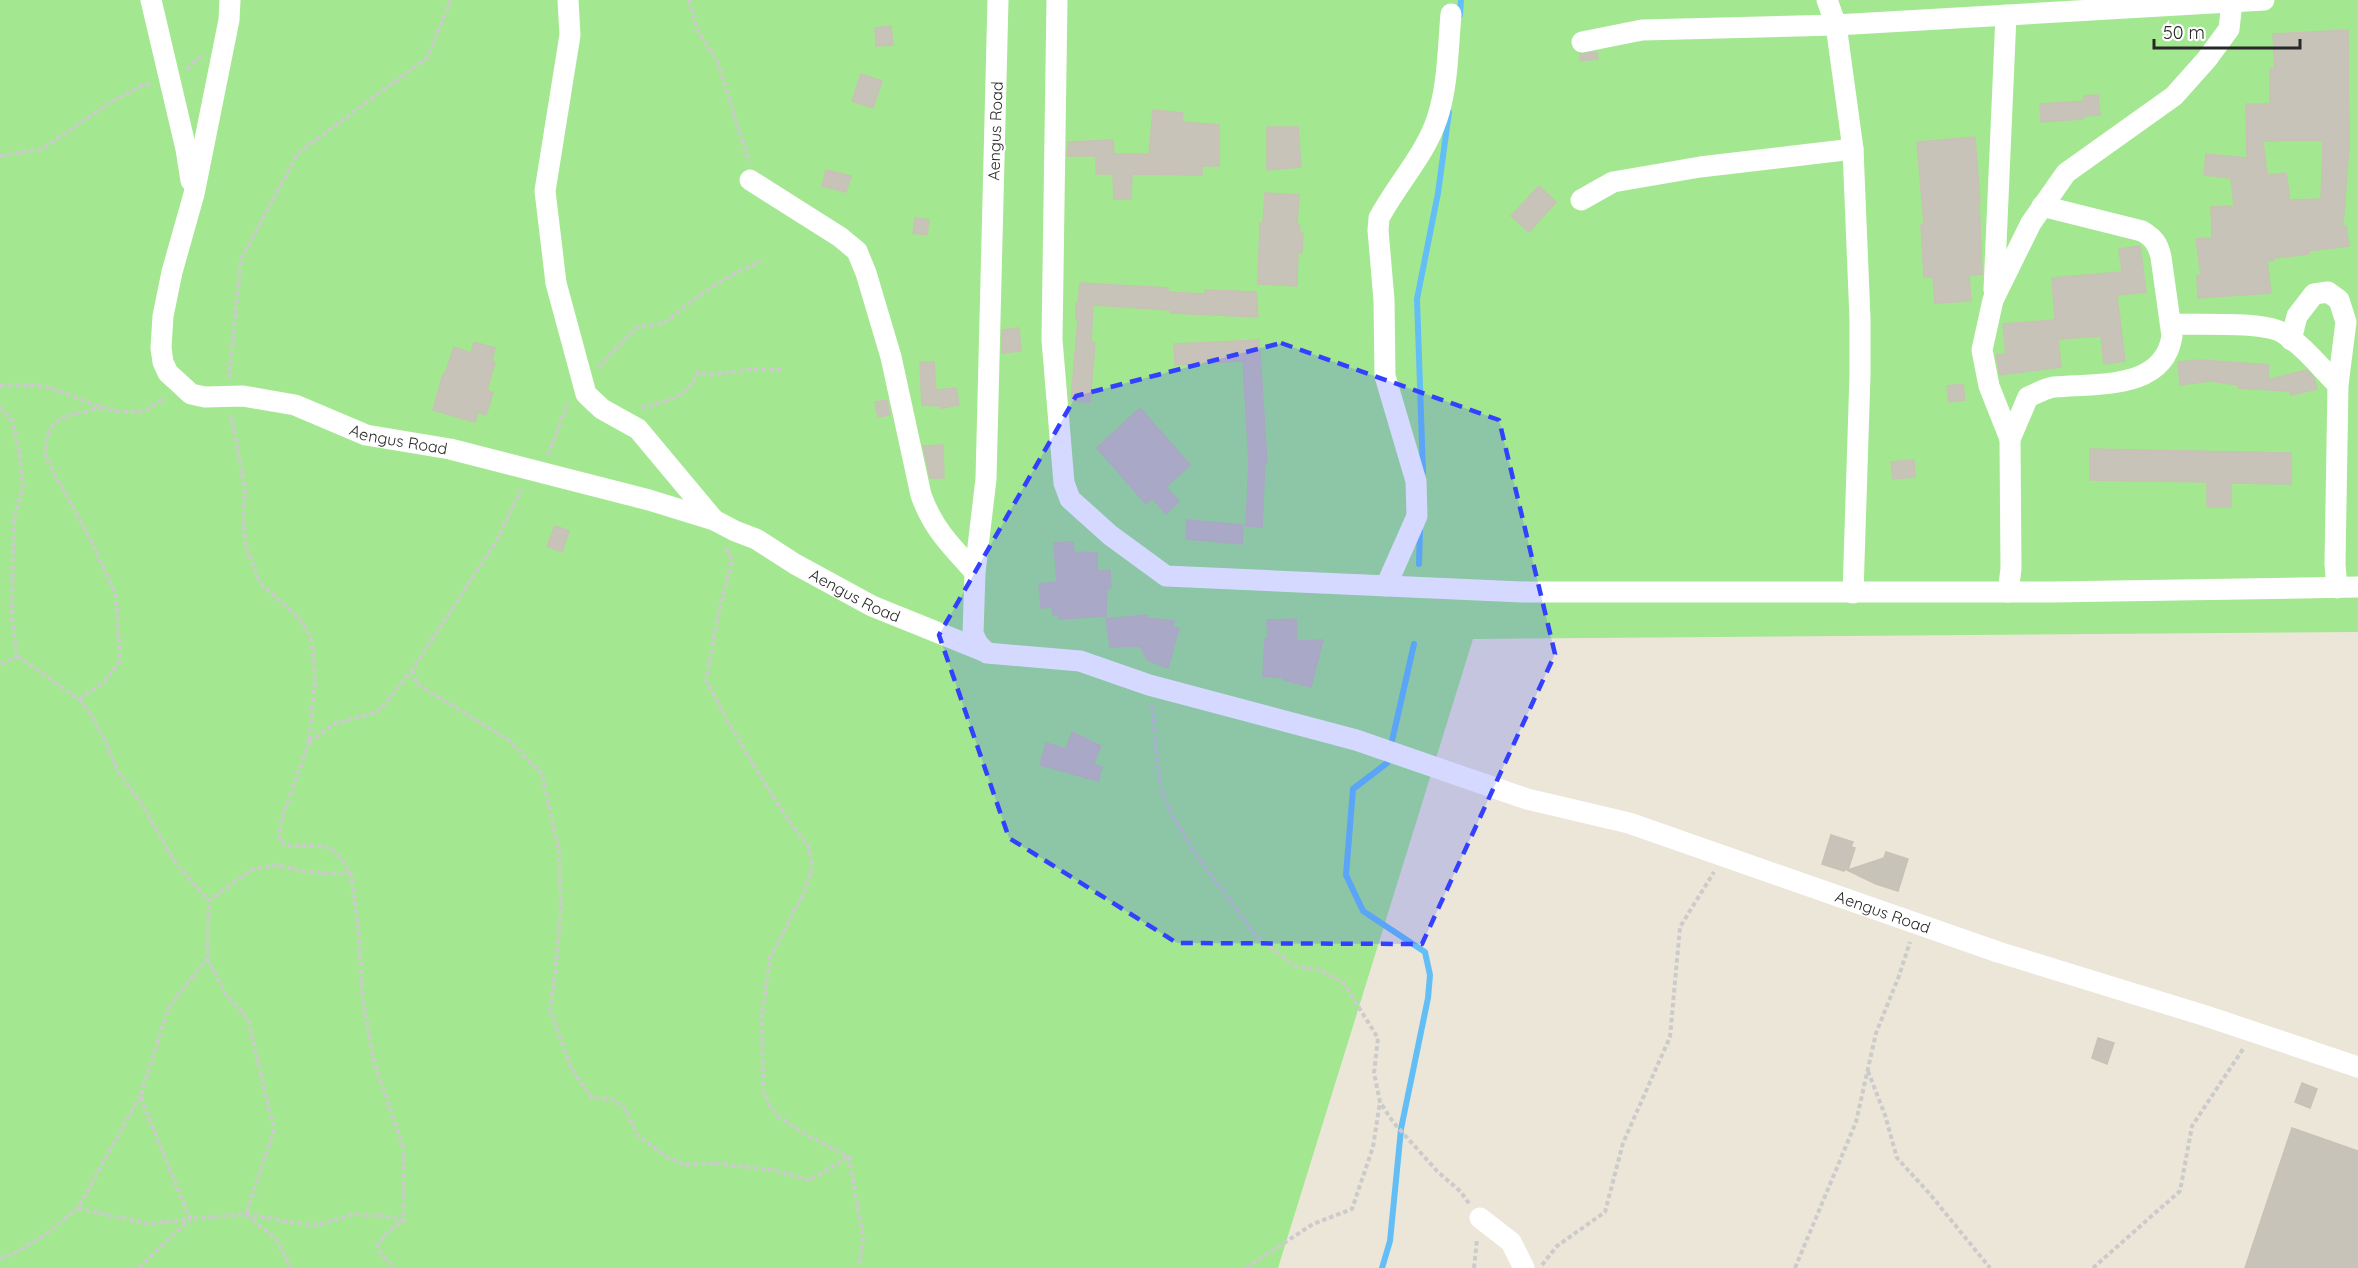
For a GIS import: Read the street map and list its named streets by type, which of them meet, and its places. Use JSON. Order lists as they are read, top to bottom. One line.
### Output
{"streets":{"street":["Aengus Road"]},"scale_bar":"50 m"}
